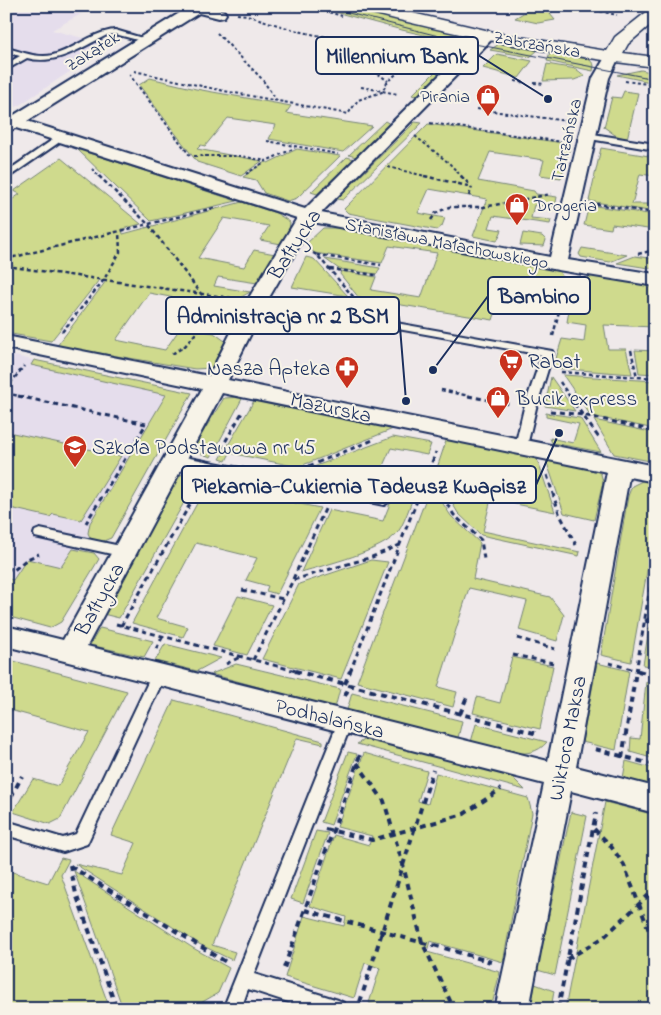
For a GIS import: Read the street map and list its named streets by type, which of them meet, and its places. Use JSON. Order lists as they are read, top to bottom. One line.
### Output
{"streets":{"street":["Zabrzańska","Zakątek","Tatrzańska","Stanisława Małachowskiego","Bałtycka","Mazurska","Podhalańska","Wiktora Maksa"]},"crossings":[["Zabrzańska","Tatrzańska"],["Zabrzańska","Bałtycka"],["Zakątek","Stanisława Małachowskiego"],["Tatrzańska","Stanisława Małachowskiego"],["Stanisława Małachowskiego","Bałtycka"],["Bałtycka","Mazurska"],["Bałtycka","Podhalańska"],["Mazurska","Wiktora Maksa"],["Podhalańska","Wiktora Maksa"]],"places":{"other":["Millennium Bank","Bambino","Administracja nr 2 BSM","Piekarnia-Cukiernia Tadeusz Kwapisz"],"shop":["Pirania","Drogeria","Bucik express"],"supermarket":["Rabat"],"pharmacy":["Nasza Apteka"],"school or university":["Szkoła Podstawowa nr 45"]}}
